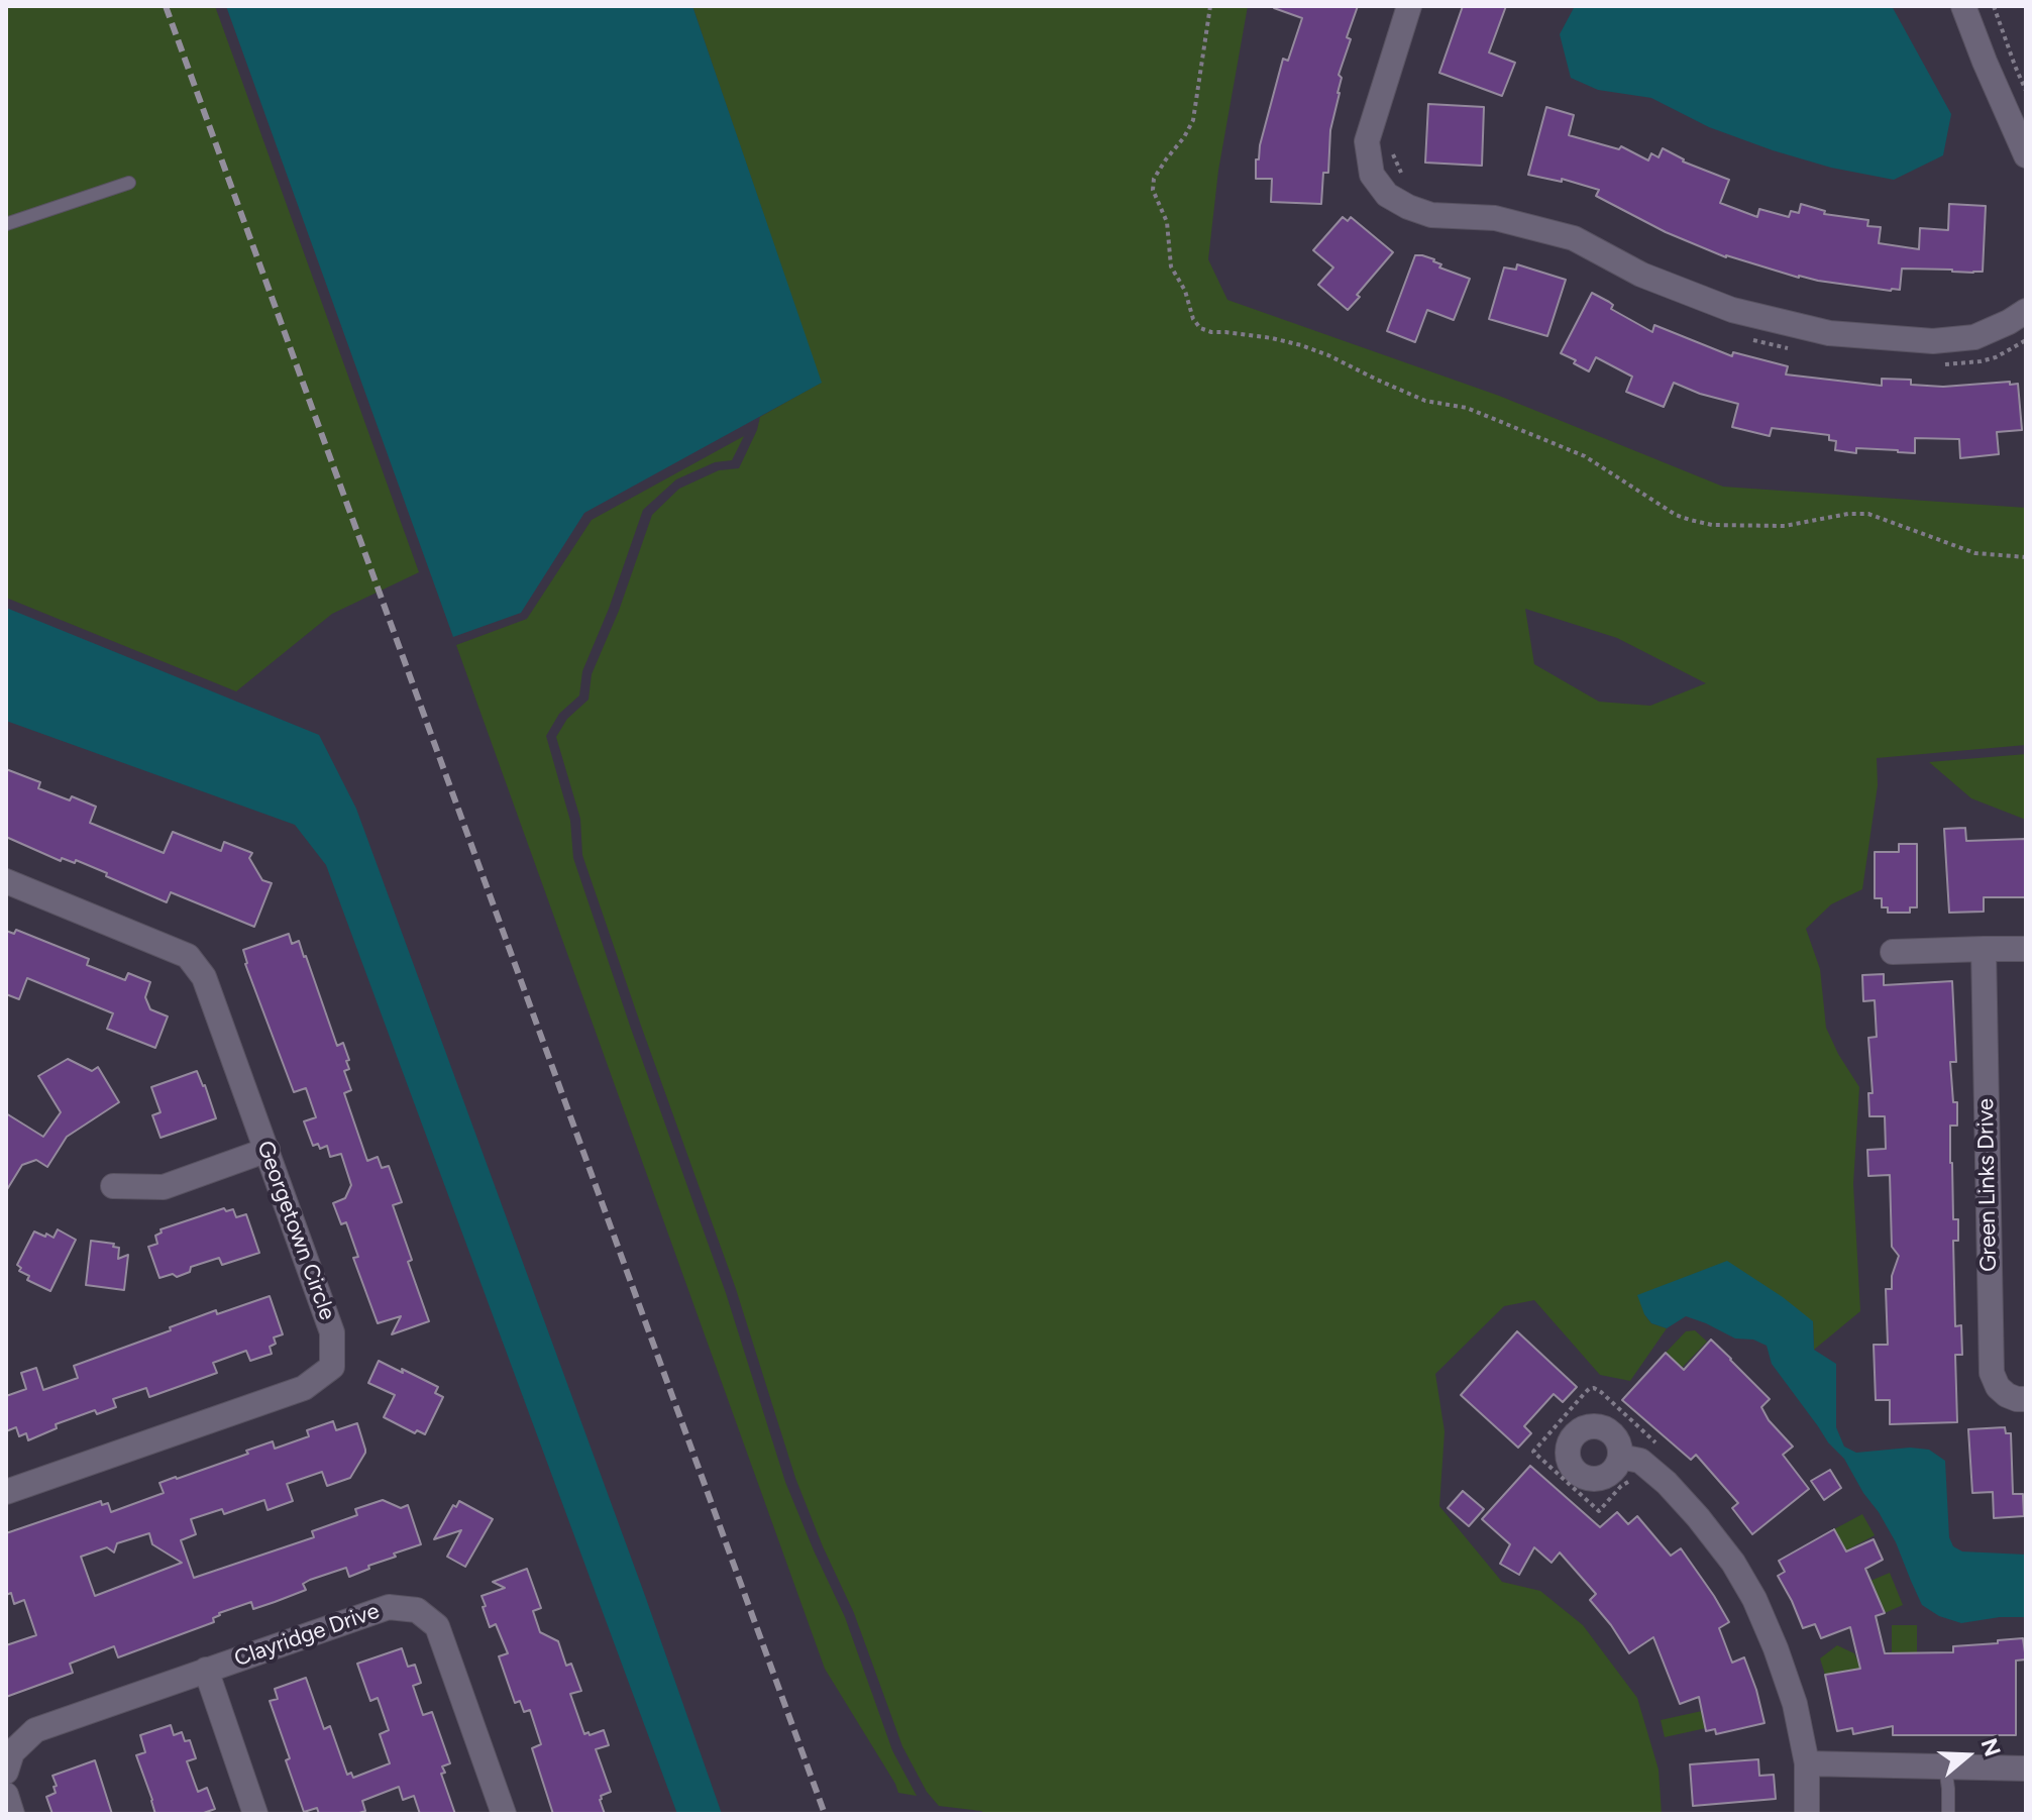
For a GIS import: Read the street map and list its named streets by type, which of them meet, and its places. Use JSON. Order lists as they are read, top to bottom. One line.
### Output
{"streets":{"street":["Green Links Drive","Georgetown Circle","Clayridge Drive"]},"north":"right"}
